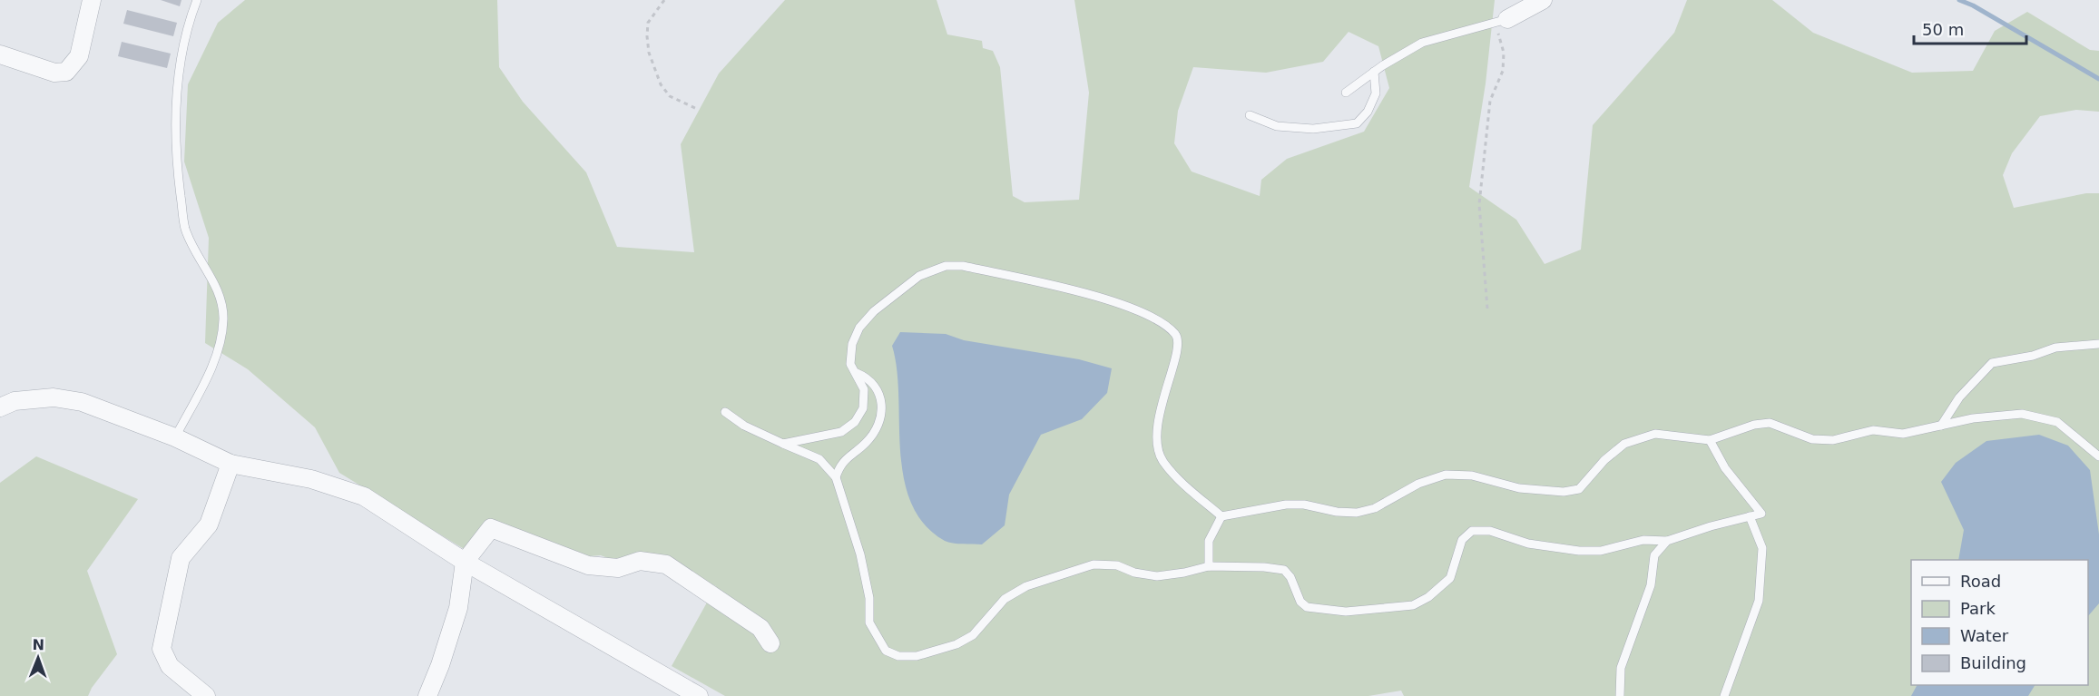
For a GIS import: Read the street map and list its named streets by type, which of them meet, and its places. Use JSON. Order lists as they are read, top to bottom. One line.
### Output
{"legend":["Road","Park","Water","Building"],"scale_bar":"50 m","north":"top"}
